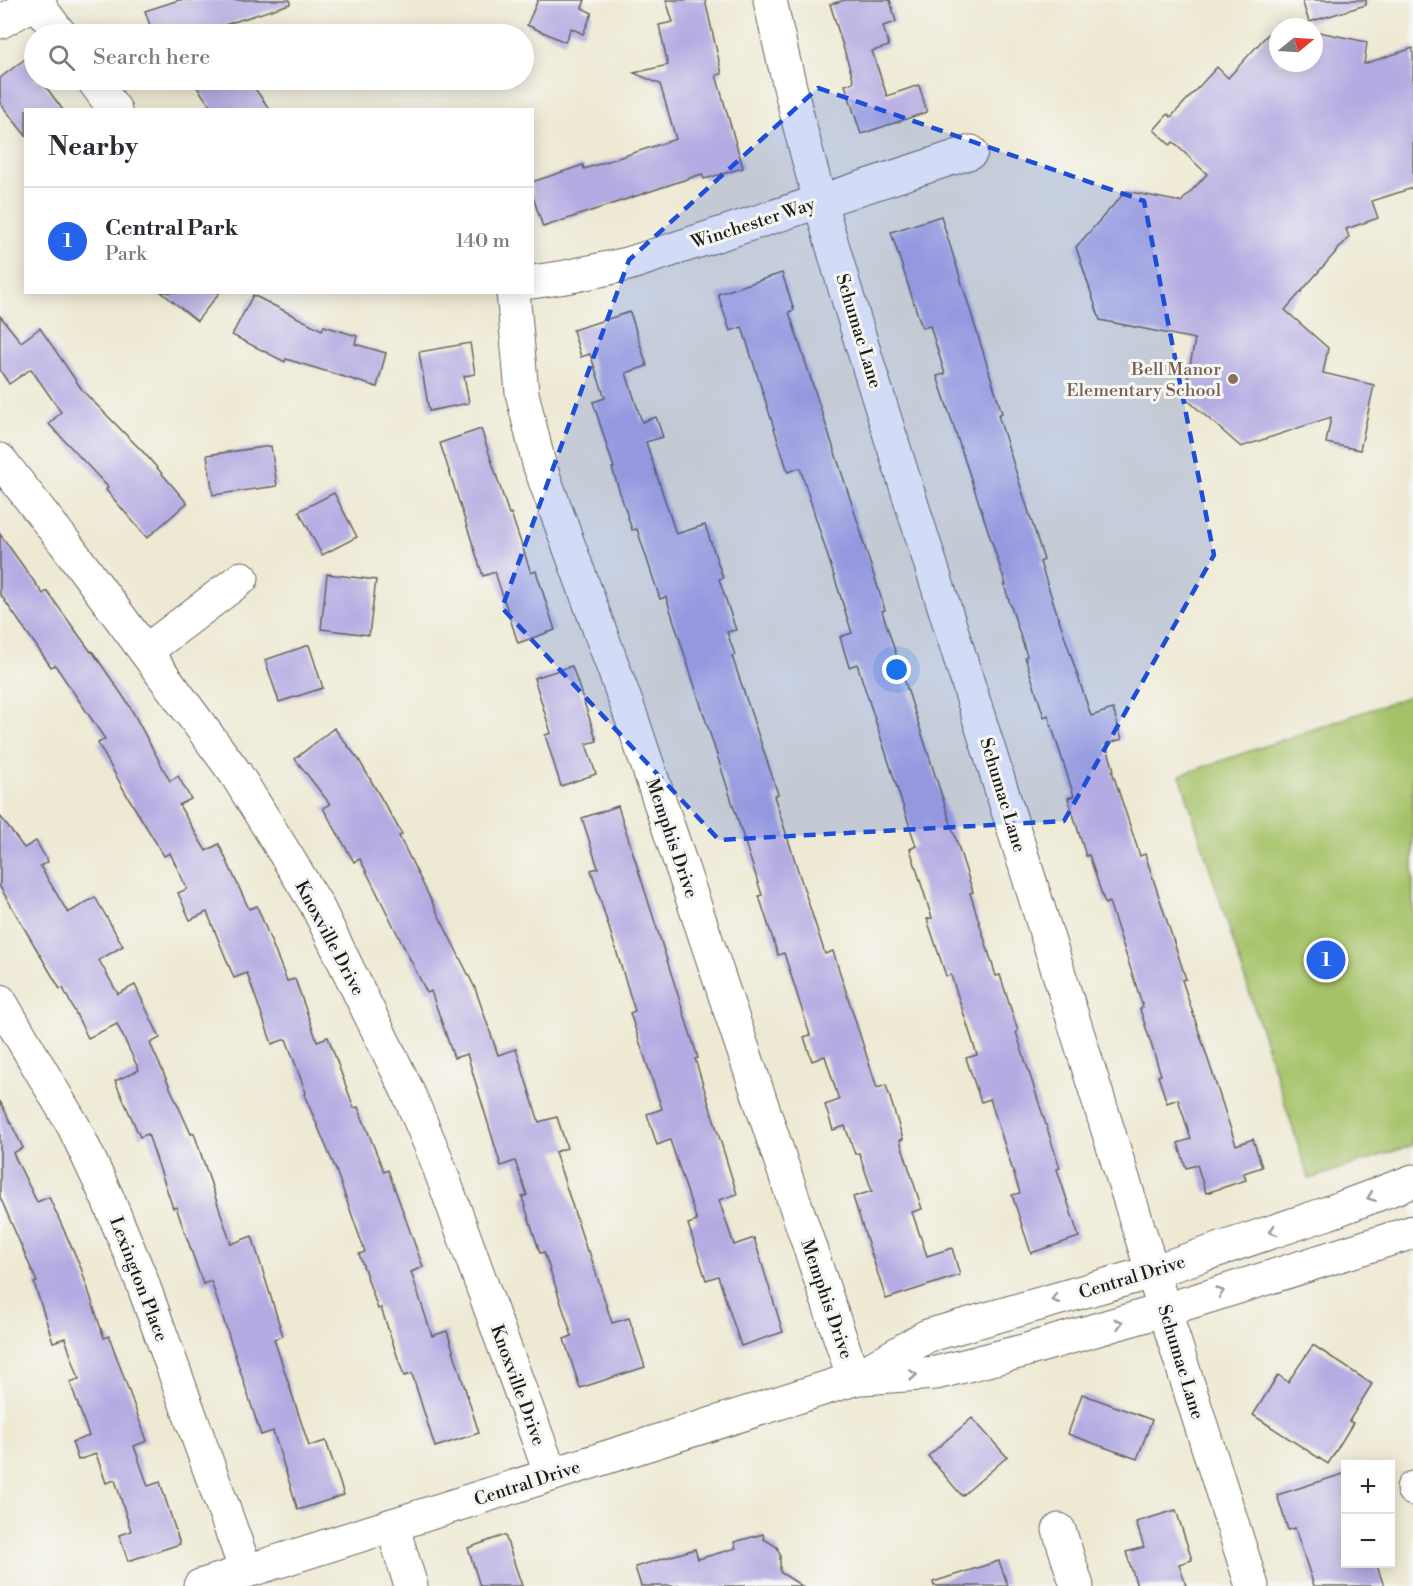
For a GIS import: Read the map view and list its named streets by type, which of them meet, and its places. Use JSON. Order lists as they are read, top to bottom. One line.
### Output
{"streets":{"street":["Winchester Way","Schumac Lane","Memphis Drive","Knoxville Drive","Central Drive","Lexington Place"]},"crossings":[["Winchester Way","Schumac Lane"],["Schumac Lane","Central Drive"],["Memphis Drive","Central Drive"],["Knoxville Drive","Central Drive"],["Central Drive","Lexington Place"]],"places":["Bell Manor Elementary School"],"north":"right","page":{"search":"Search here","heading":"Nearby","list":[{"mark":"1","name":"Central Park","note":"Park","value":"140 m"}],"pins":"1","map_buttons":["+","−"]}}
